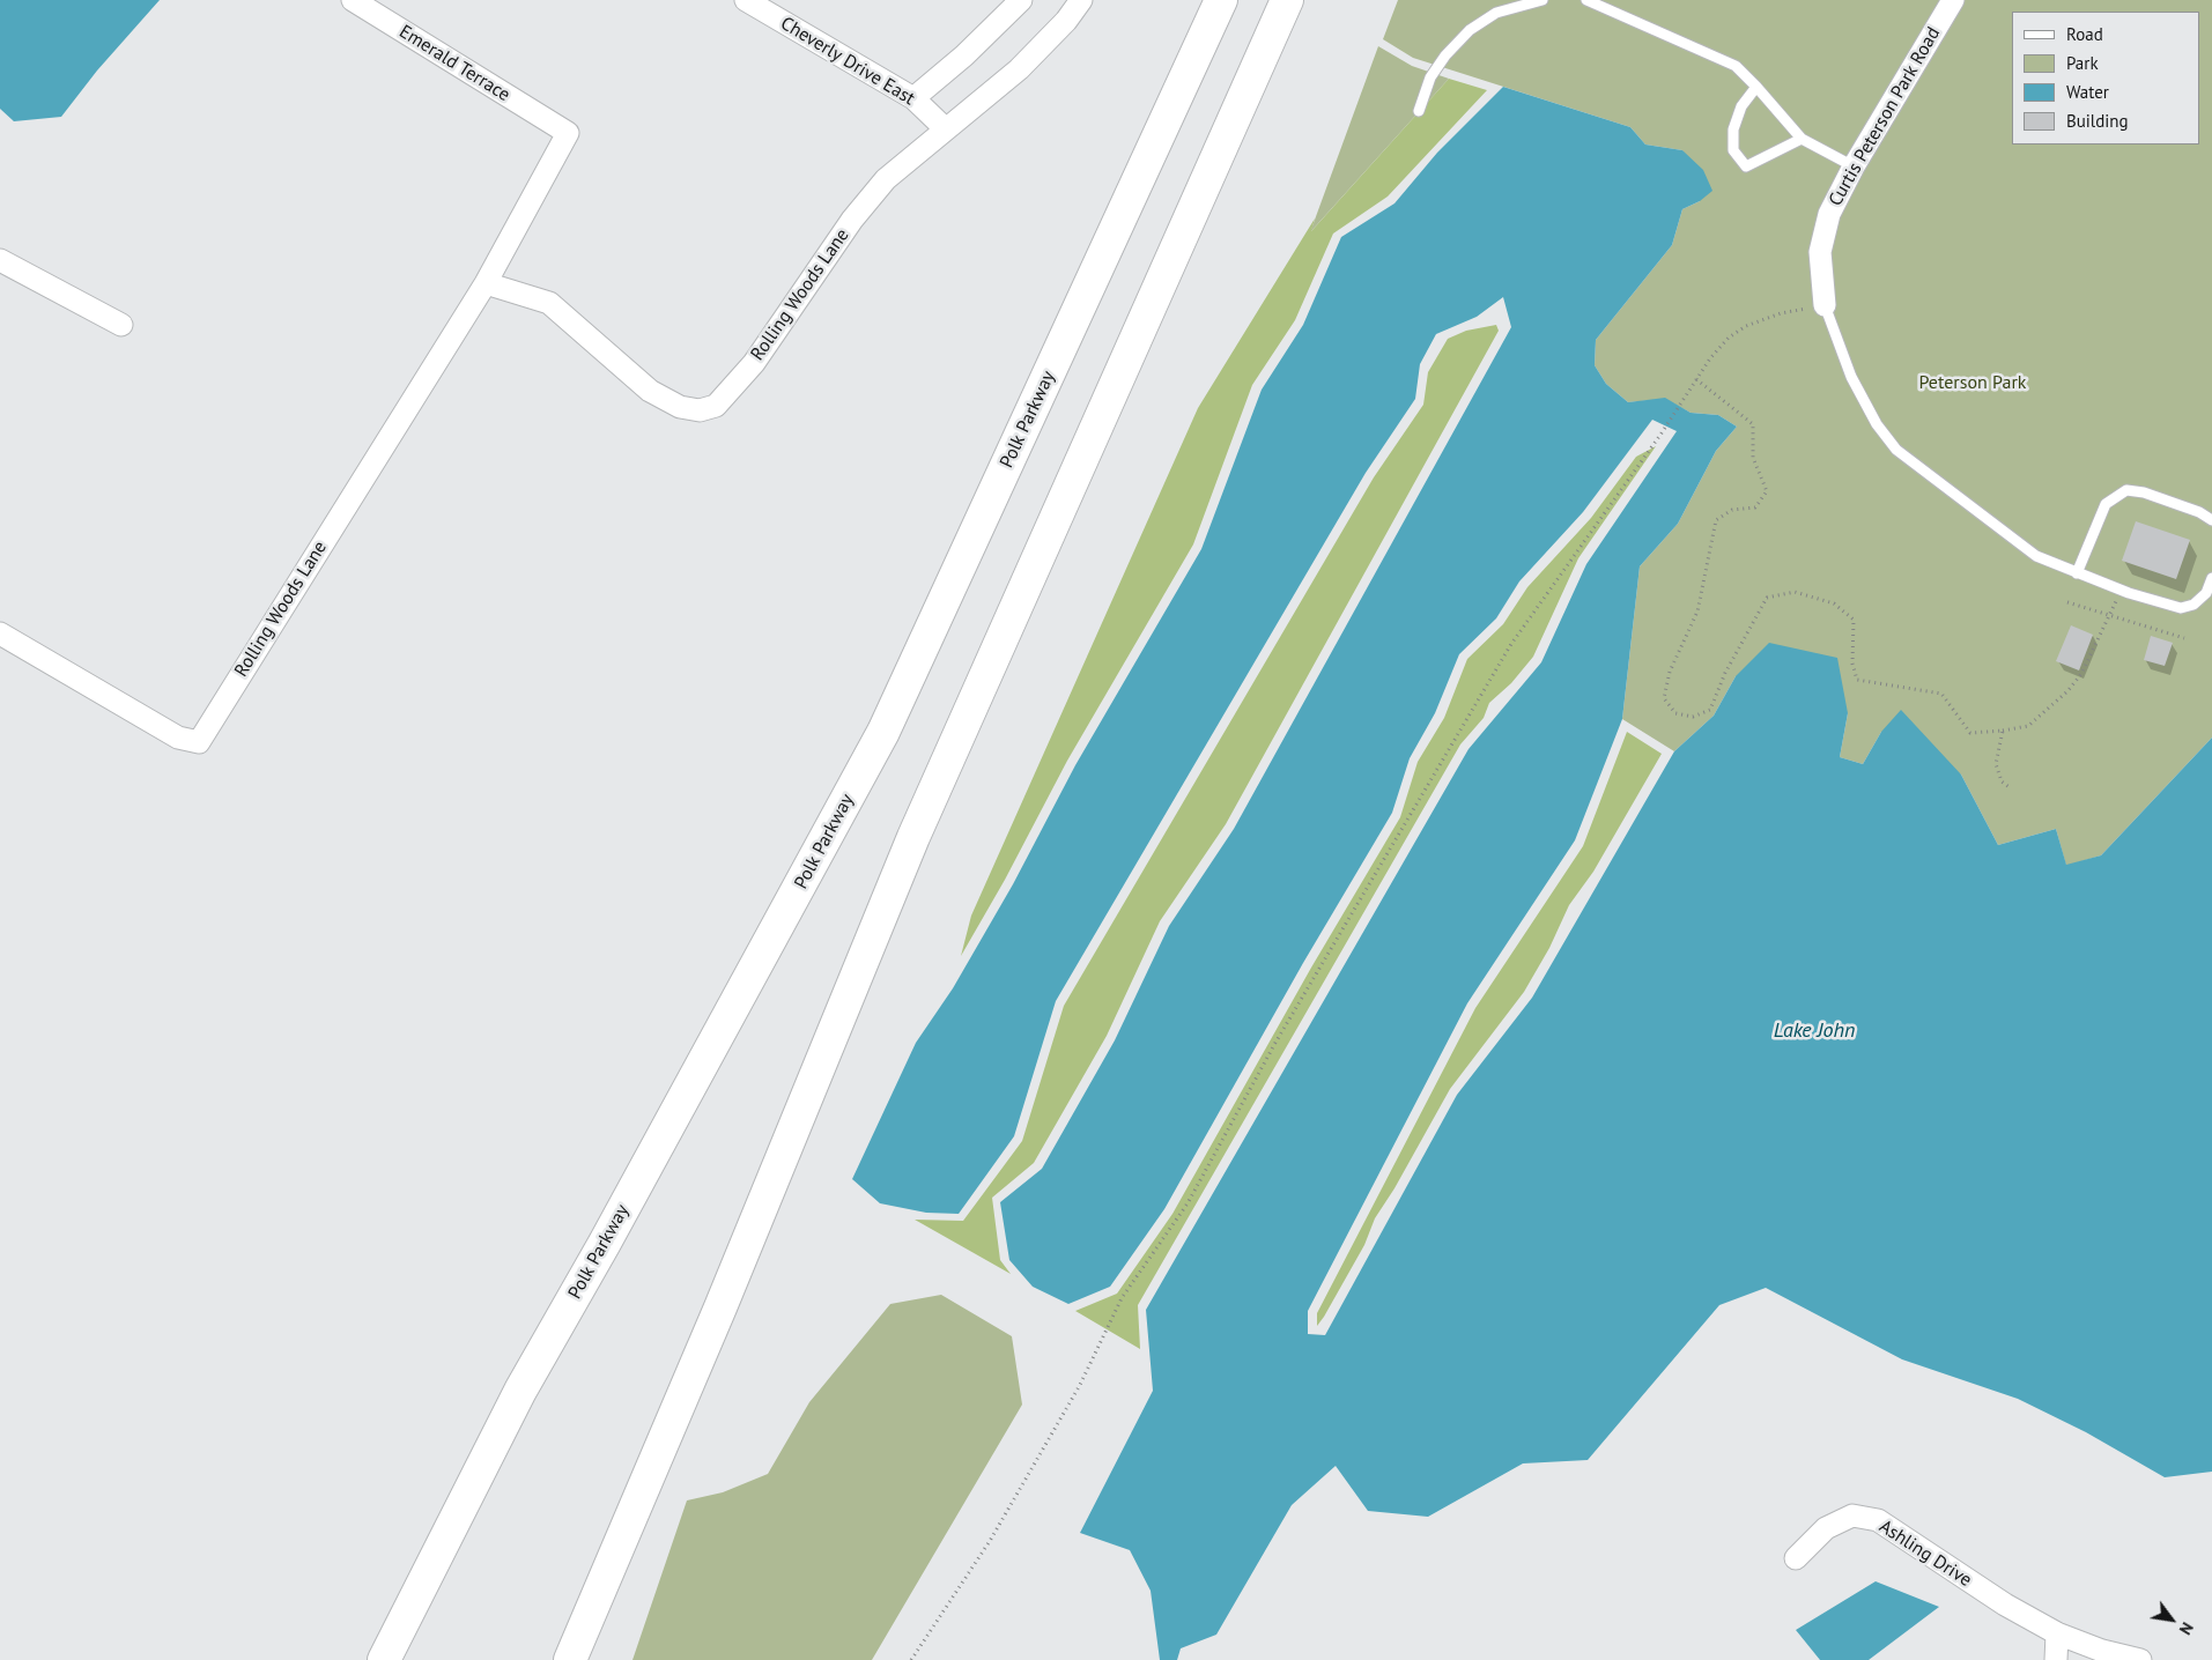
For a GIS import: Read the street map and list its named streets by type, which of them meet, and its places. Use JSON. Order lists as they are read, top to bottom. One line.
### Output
{"streets":{"highway":["Polk Parkway"],"street":["Cheverly Drive East","Emerald Terrace","Curtis Peterson Park Road","Rolling Woods Lane","Ashling Drive"]},"crossings":[["Cheverly Drive East","Rolling Woods Lane"],["Emerald Terrace","Rolling Woods Lane"]],"water":["Lake John"],"parks":["Peterson Park"],"legend":["Road","Park","Water","Building"],"north":"bottom right"}
